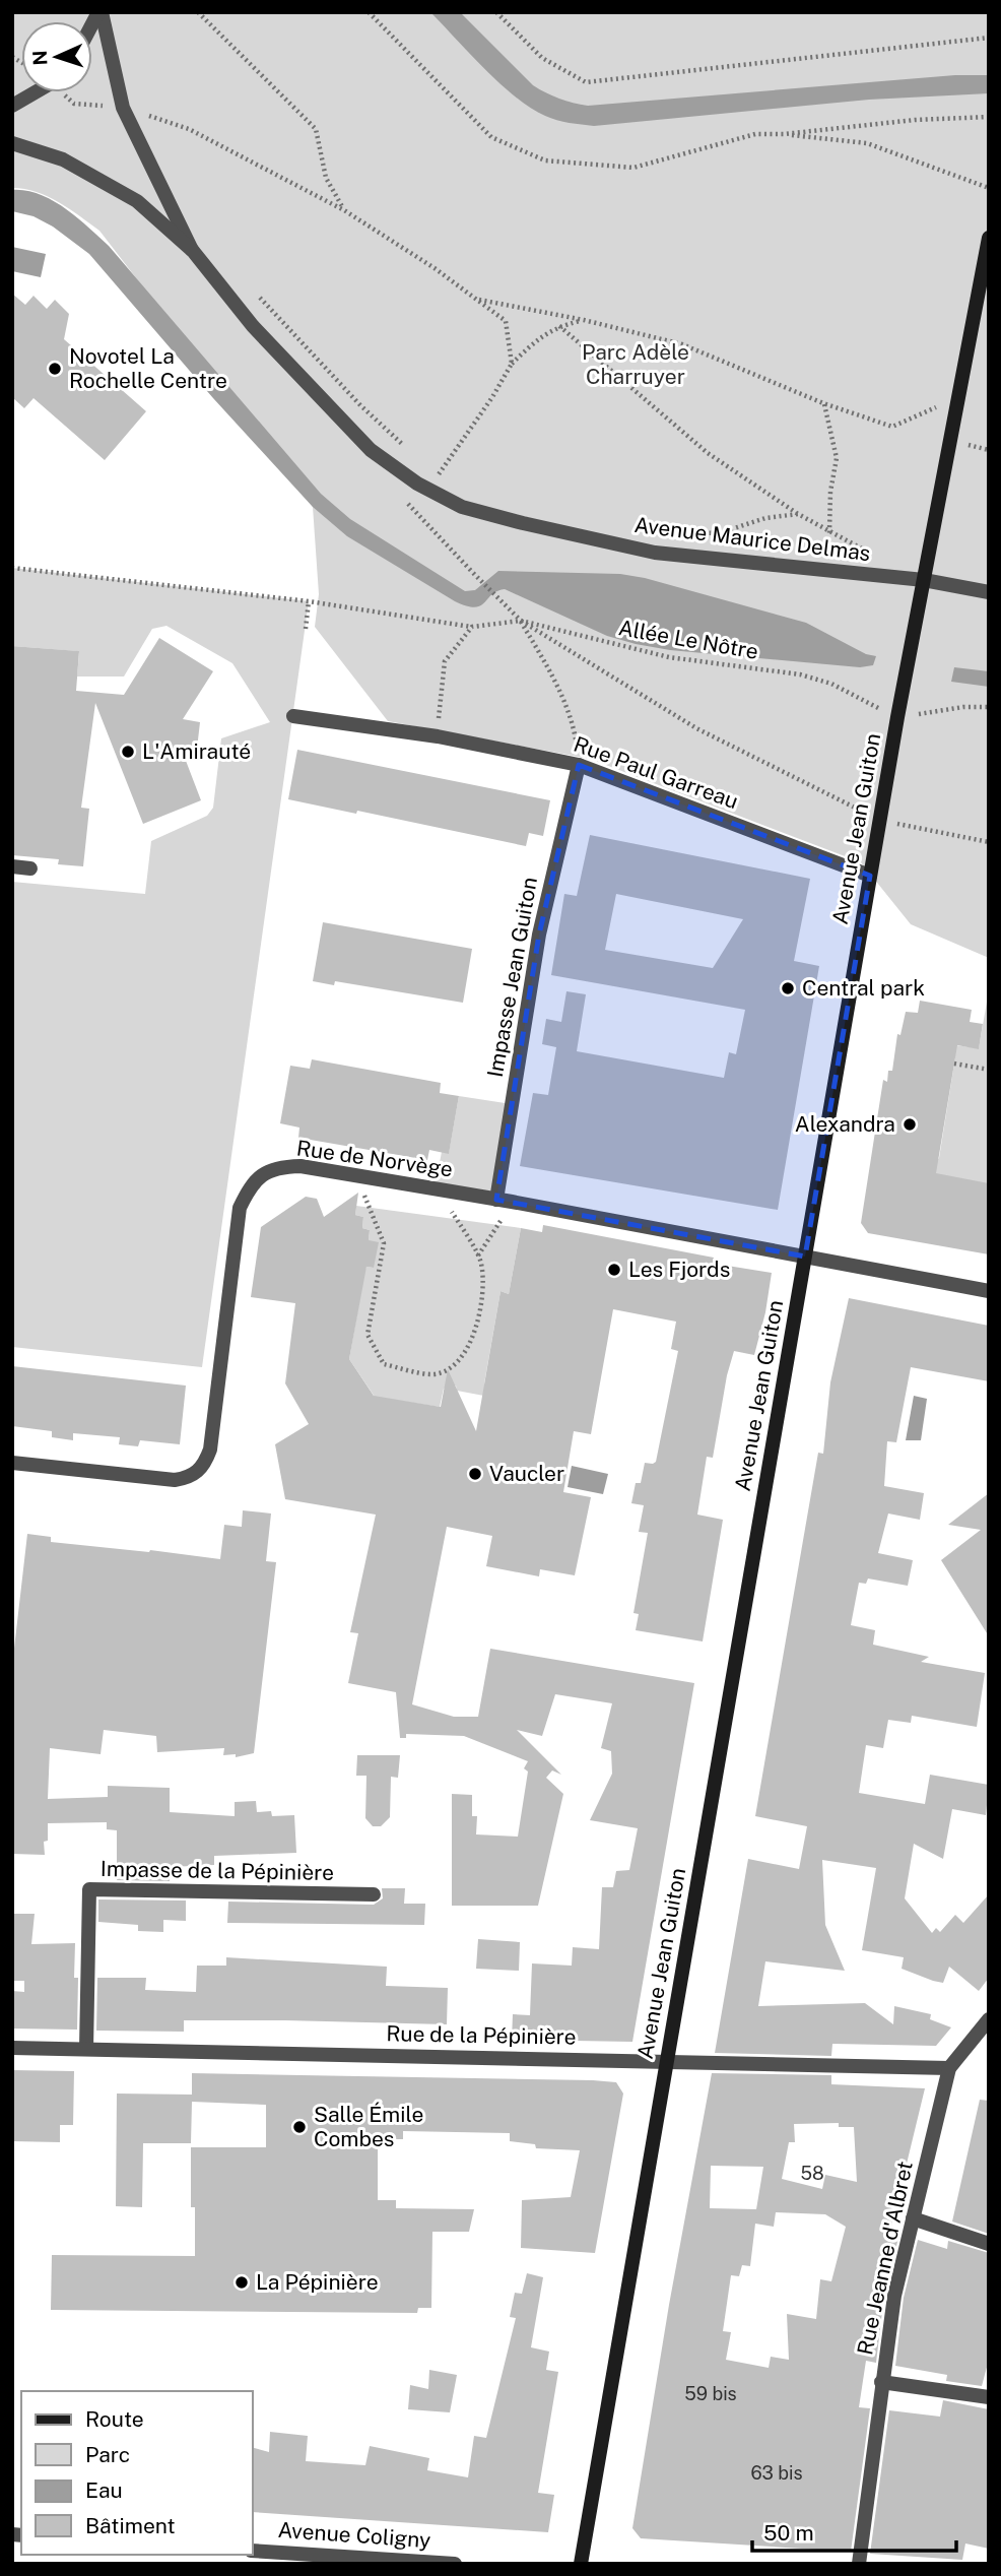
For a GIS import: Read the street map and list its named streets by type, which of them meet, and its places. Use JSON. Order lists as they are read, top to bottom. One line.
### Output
{"streets":{"main road":["Avenue Jean Guiton"],"street":["Avenue Maurice Delmas","Rue Paul Garreau","Impasse Jean Guiton","Rue de Norvège","Impasse de la Pépinière","Rue de la Pépinière","Rue Jeanne d'Albret","Avenue Coligny"],"path":["Allée Le Nôtre"]},"crossings":[["Avenue Maurice Delmas","Allée Le Nôtre"],["Avenue Maurice Delmas","Avenue Jean Guiton"],["Allée Le Nôtre","Avenue Jean Guiton"],["Rue Paul Garreau","Avenue Jean Guiton"],["Rue Paul Garreau","Impasse Jean Guiton"],["Avenue Jean Guiton","Rue de Norvège"],["Avenue Jean Guiton","Rue de la Pépinière"],["Impasse Jean Guiton","Rue de Norvège"],["Impasse de la Pépinière","Rue de la Pépinière"],["Rue de la Pépinière","Rue Jeanne d'Albret"]],"parks":["Parc Adèle Charruyer"],"places":["Novotel La Rochelle Centre","L'Amirauté","Central park","Alexandra","Les Fjords","Vaucler","Salle Émile Combes","La Pépinière"],"house_numbers":["58","59 bis","63 bis"],"legend":["Route","Parc","Eau","Bâtiment"],"scale_bar":"50 m","north":"left"}
